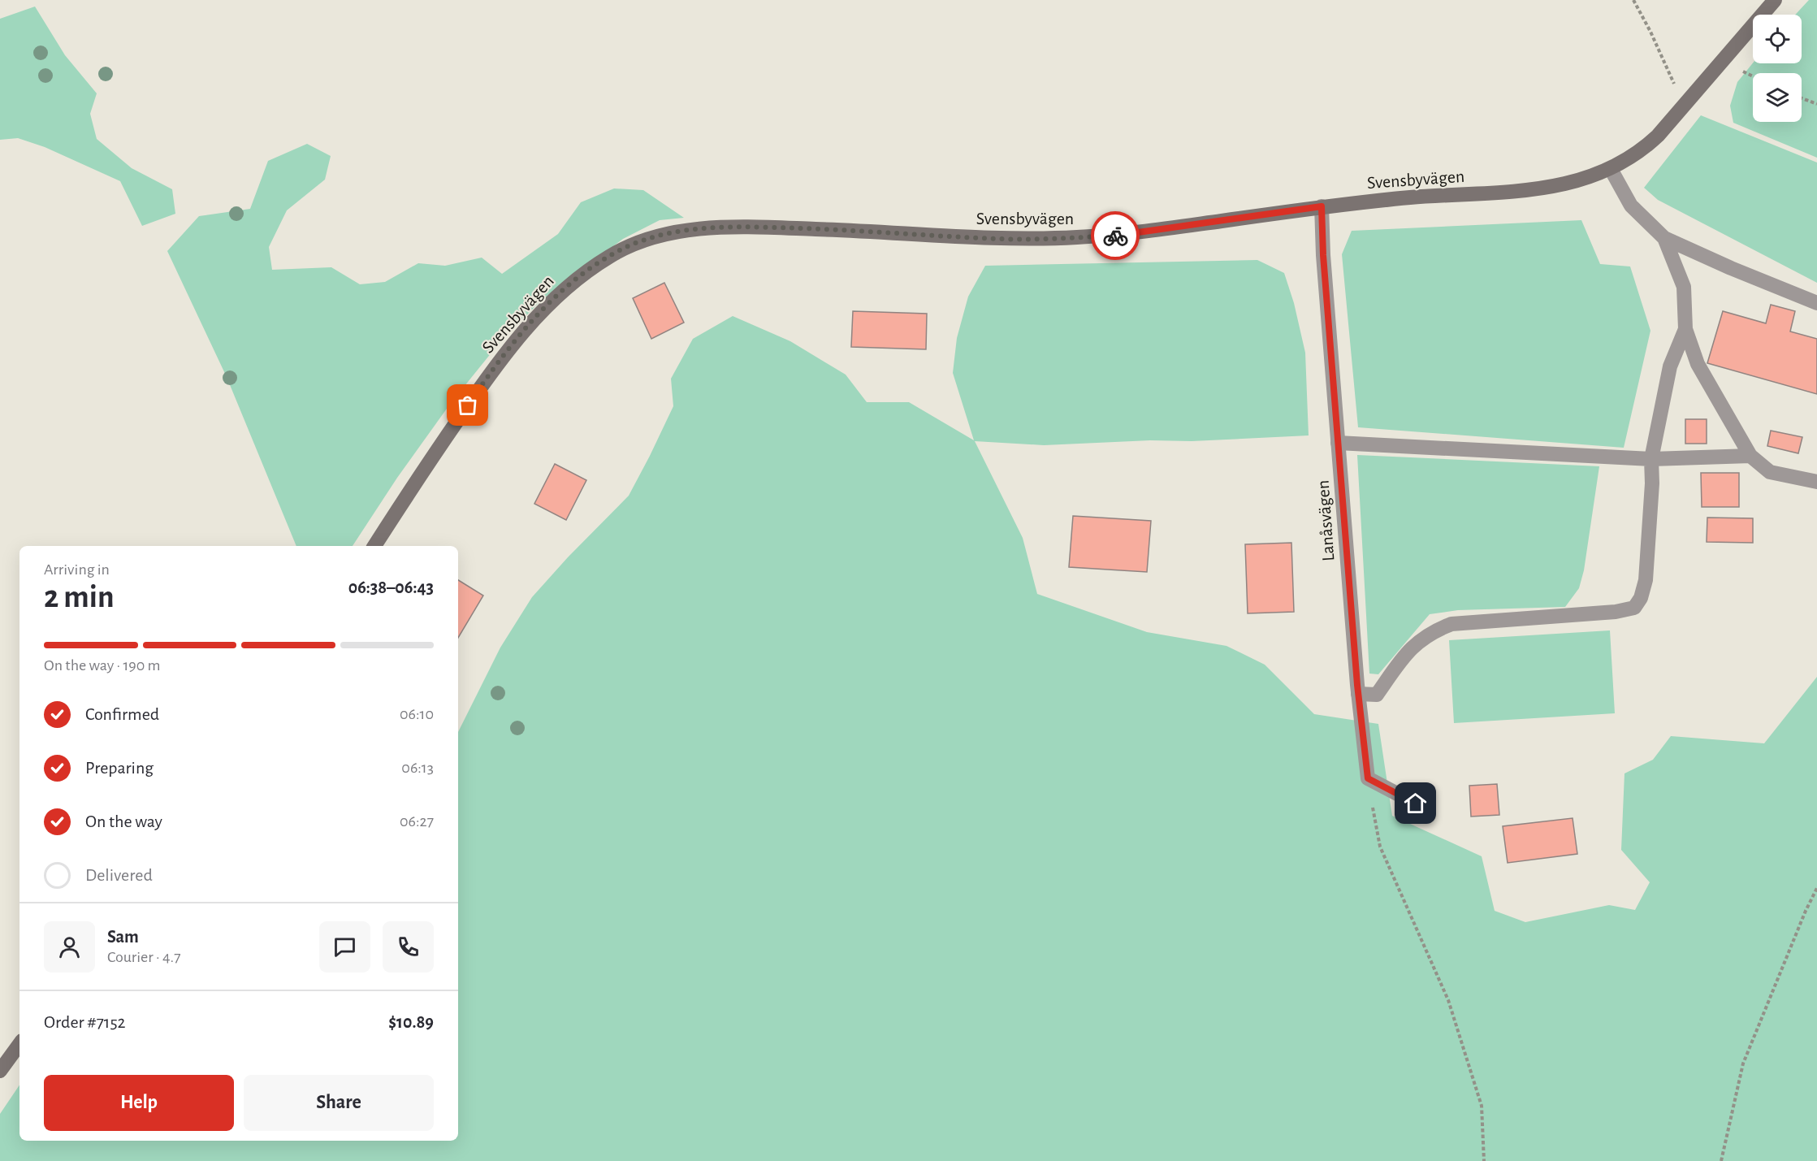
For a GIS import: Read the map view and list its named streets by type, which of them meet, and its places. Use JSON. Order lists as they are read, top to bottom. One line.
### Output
{"streets":{"street":["Svensbyvägen","Lanåsvägen"]},"crossings":[["Svensbyvägen","Lanåsvägen"]],"page":{"heading":["2 min","Arriving in","06:38–06:43"],"panel":["Sam","Courier · 4.7","Order #7152","$10.89"],"bar":"On the way · 190 m","list":[["Confirmed","06:10"],["Preparing","06:13"],["On the way","06:27"],"Delivered"],"buttons":["Help","Share"]}}
